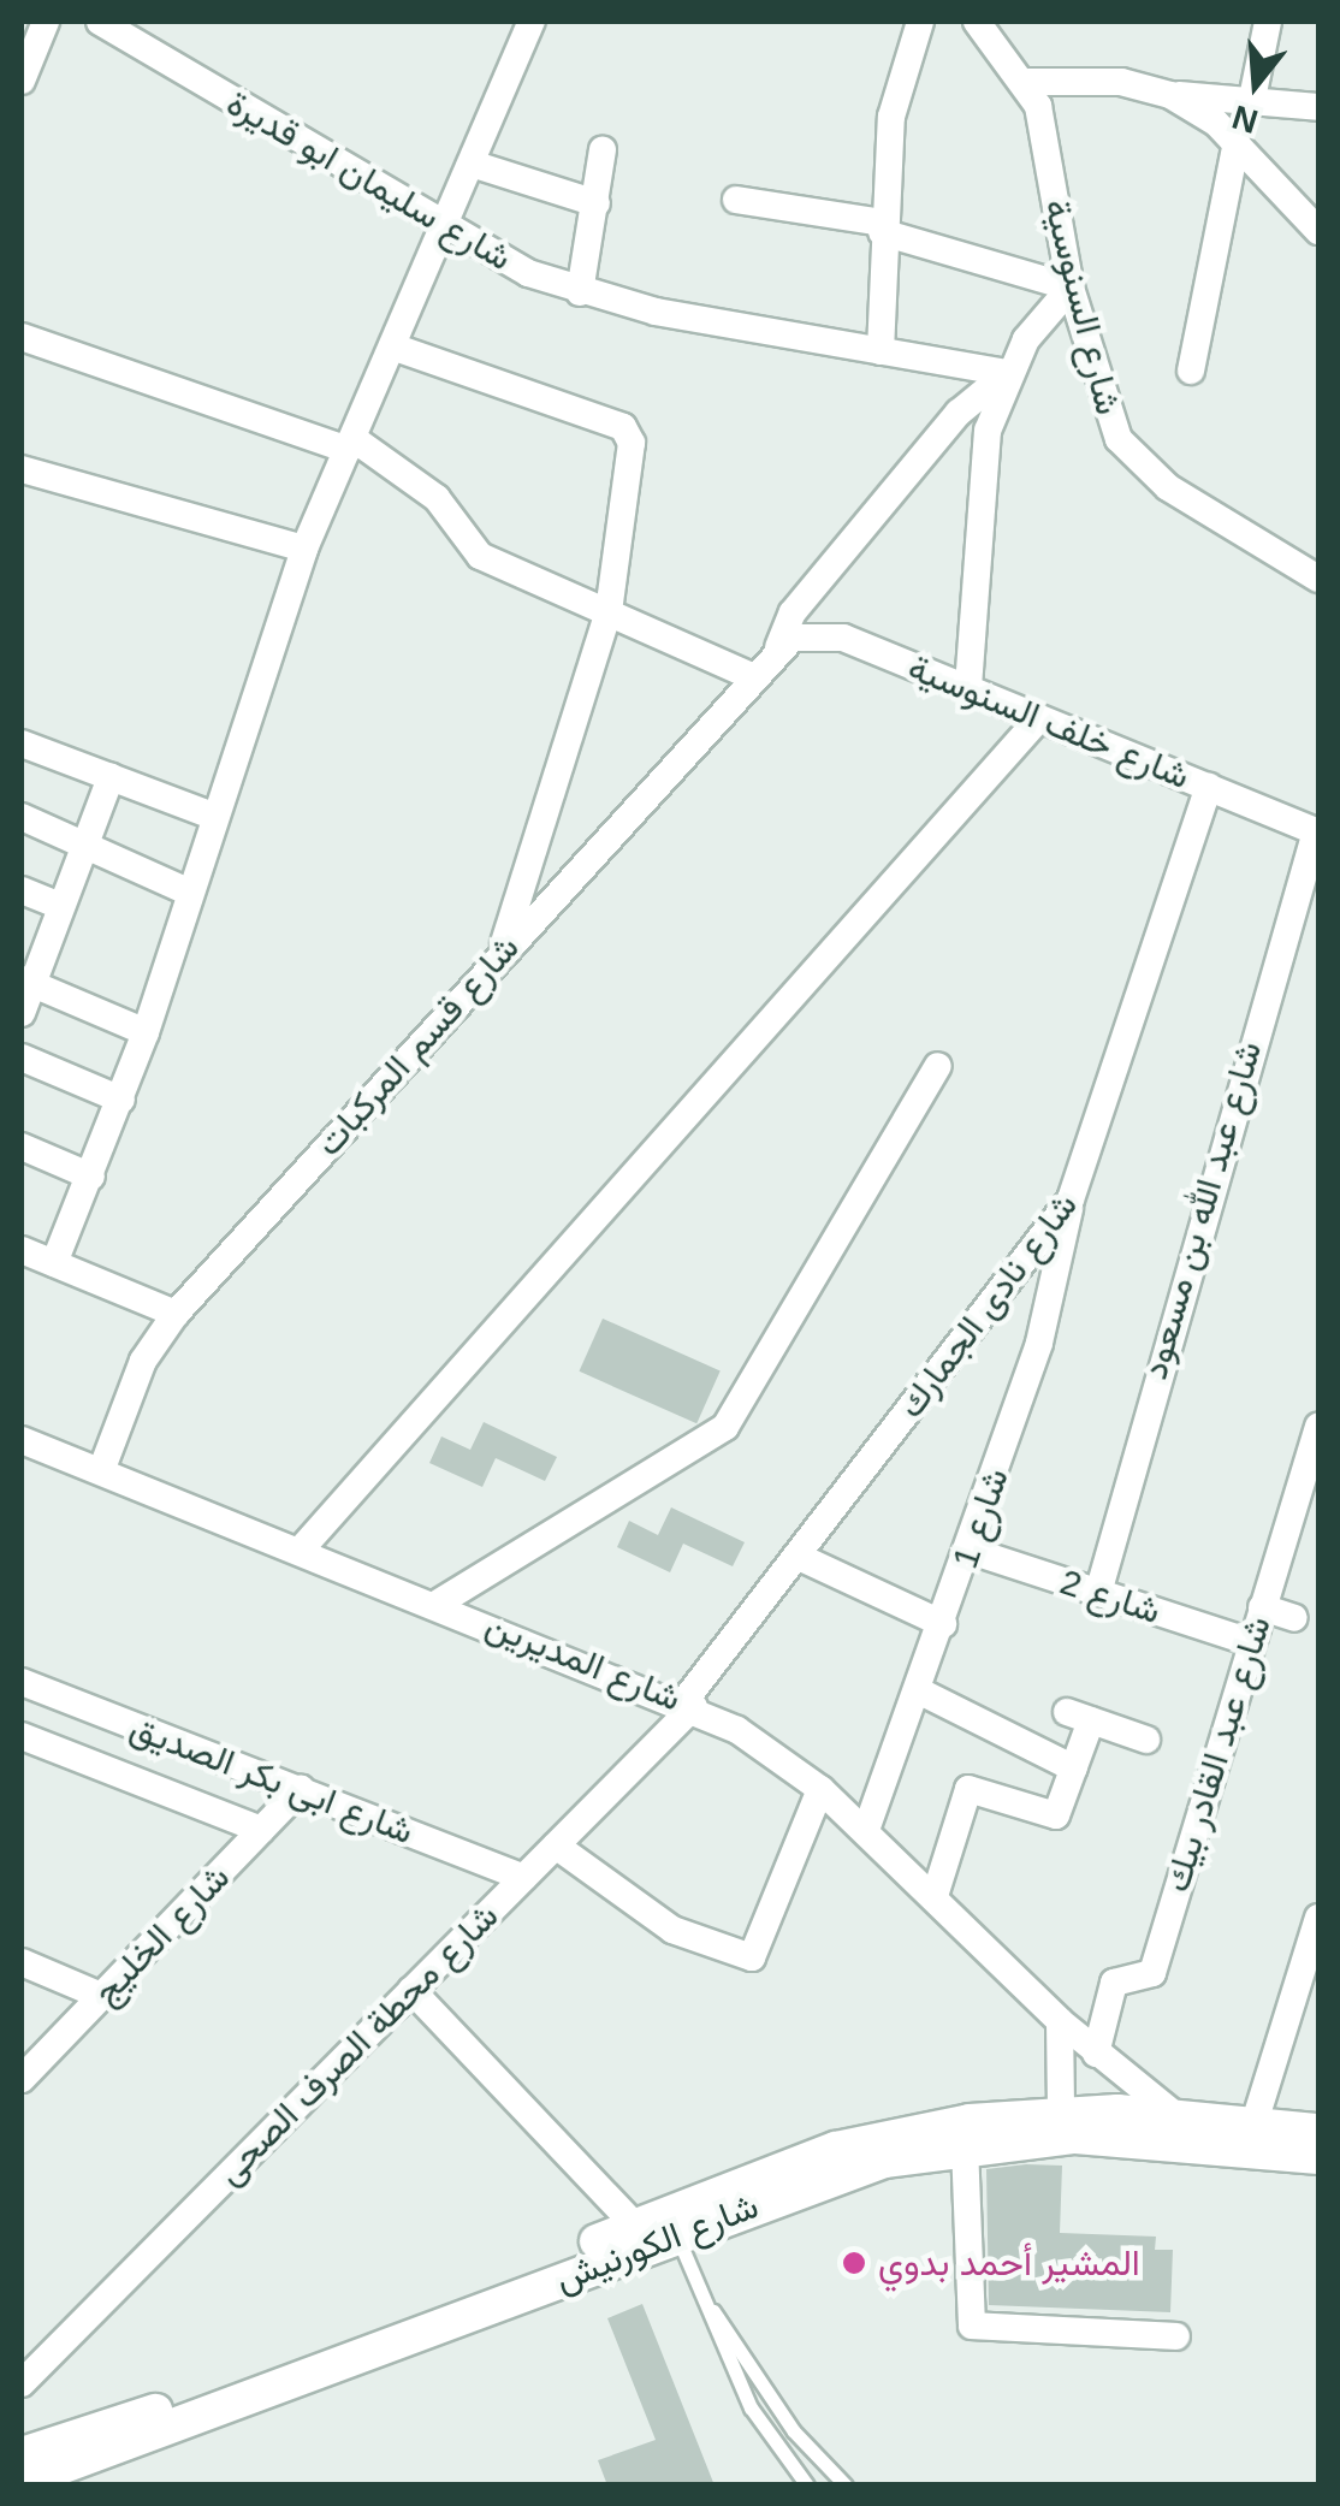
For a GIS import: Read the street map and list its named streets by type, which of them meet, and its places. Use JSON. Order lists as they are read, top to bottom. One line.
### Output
{"streets":{"street":["شارع سليمان ابو قديرة","شارع السنوسية","شارع خلف السنوسية","شارع قسم المركبات","شارع عبد الله بن مسعود","شارع نادى الجمارك","شارع 1","شارع 2","شارع المديرين","شارع عبد القادر بيك","شارع ابى بكر الصديق","شارع الخليج","شارع محطة الصرف الصحى","شارع الكورنيش"]},"crossings":[["شارع سليمان ابو قديرة","شارع قسم المركبات"],["شارع خلف السنوسية","شارع قسم المركبات"],["شارع خلف السنوسية","شارع عبد الله بن مسعود"],["شارع خلف السنوسية","شارع نادى الجمارك"],["شارع قسم المركبات","شارع المديرين"],["شارع عبد الله بن مسعود","شارع 2"],["شارع نادى الجمارك","شارع 1"],["شارع نادى الجمارك","شارع المديرين"],["شارع نادى الجمارك","شارع محطة الصرف الصحى"],["شارع 1","شارع 2"],["شارع 1","شارع المديرين"],["شارع 2","شارع عبد القادر بيك"],["شارع المديرين","شارع عبد القادر بيك"],["شارع المديرين","شارع محطة الصرف الصحى"],["شارع المديرين","شارع الكورنيش"],["شارع ابى بكر الصديق","شارع الخليج"],["شارع ابى بكر الصديق","شارع محطة الصرف الصحى"]],"places":["المشير أحمد بدوي"],"north":"bottom"}
